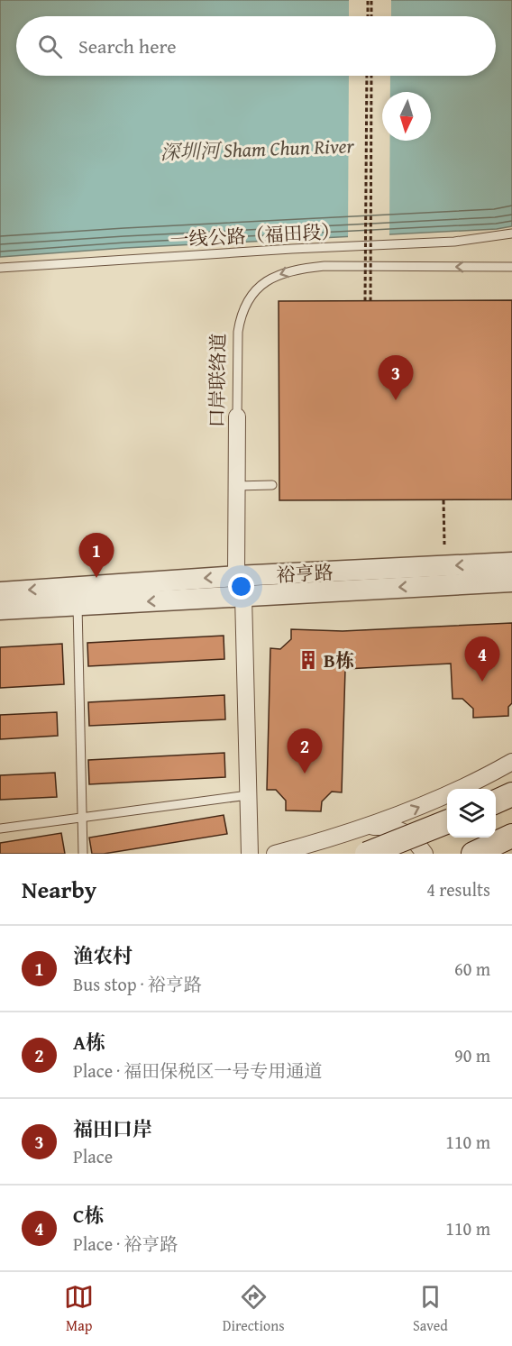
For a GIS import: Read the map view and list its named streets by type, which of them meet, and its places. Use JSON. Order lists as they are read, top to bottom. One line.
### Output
{"streets":{"street":["口岸联络道","裕亨路"],"lane":["一线公路（福田段）"]},"crossings":[["口岸联络道","裕亨路"]],"one_way":["裕亨路"],"water":["深圳河 Sham Chun River"],"places":{"building":["B栋"]},"north":"bottom","page":{"search":"Search here","pins":["3","1","4","2"],"heading":["Nearby","4 results"],"list":[{"mark":"1","name":"渔农村","note":"Bus stop · 裕亨路","value":"60 m"},{"mark":"2","name":"A栋","note":"Place · 福田保税区一号专用通道","value":"90 m"},{"mark":"3","name":"福田口岸","note":"Place","value":"110 m"},{"mark":"4","name":"C栋","note":"Place · 裕亨路","value":"110 m"}],"nav":["Map","Directions","Saved"]}}
